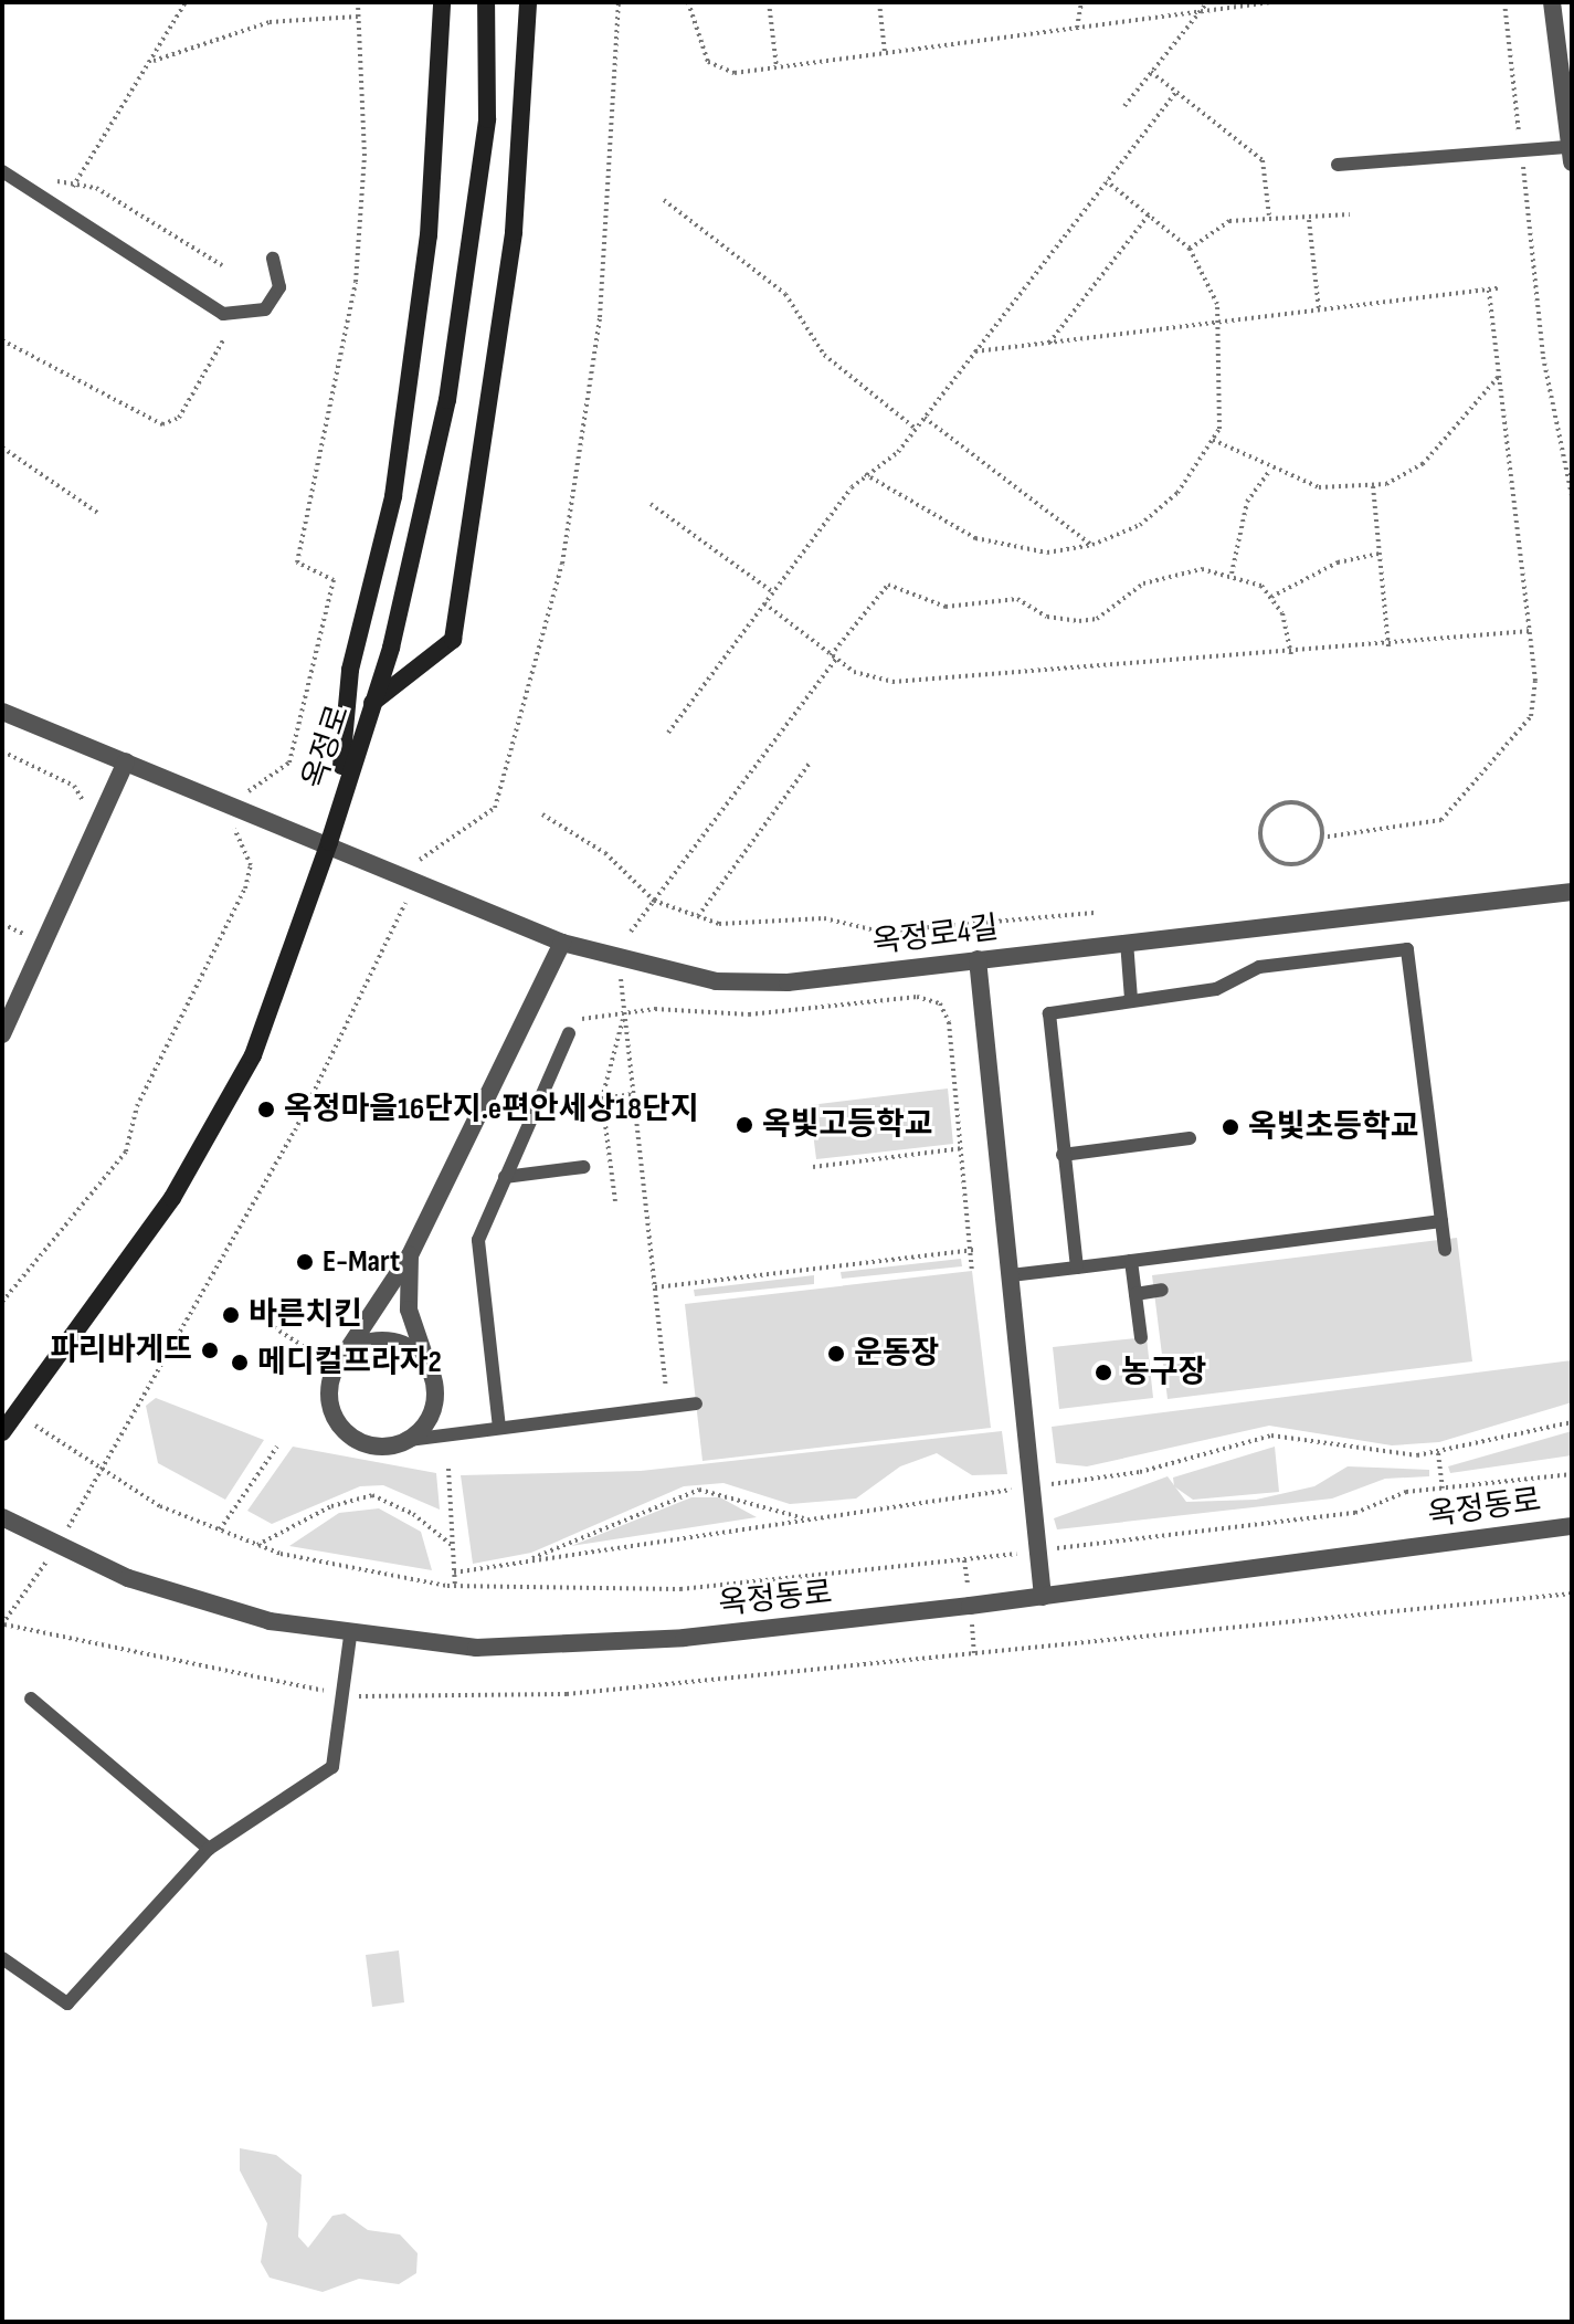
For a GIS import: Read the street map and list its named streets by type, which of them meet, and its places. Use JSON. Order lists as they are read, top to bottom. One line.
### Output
{"streets":{"main road":["옥정로"],"street":["옥정로4길","옥정동로"]},"crossings":[["옥정로","옥정로4길"]],"places":["옥정마을16단지.e편안세상18단지","옥빛고등학교","옥빛초등학교","E-Mart","바른치킨","파리바게뜨","운동장","메디컬프라자2","농구장"]}
